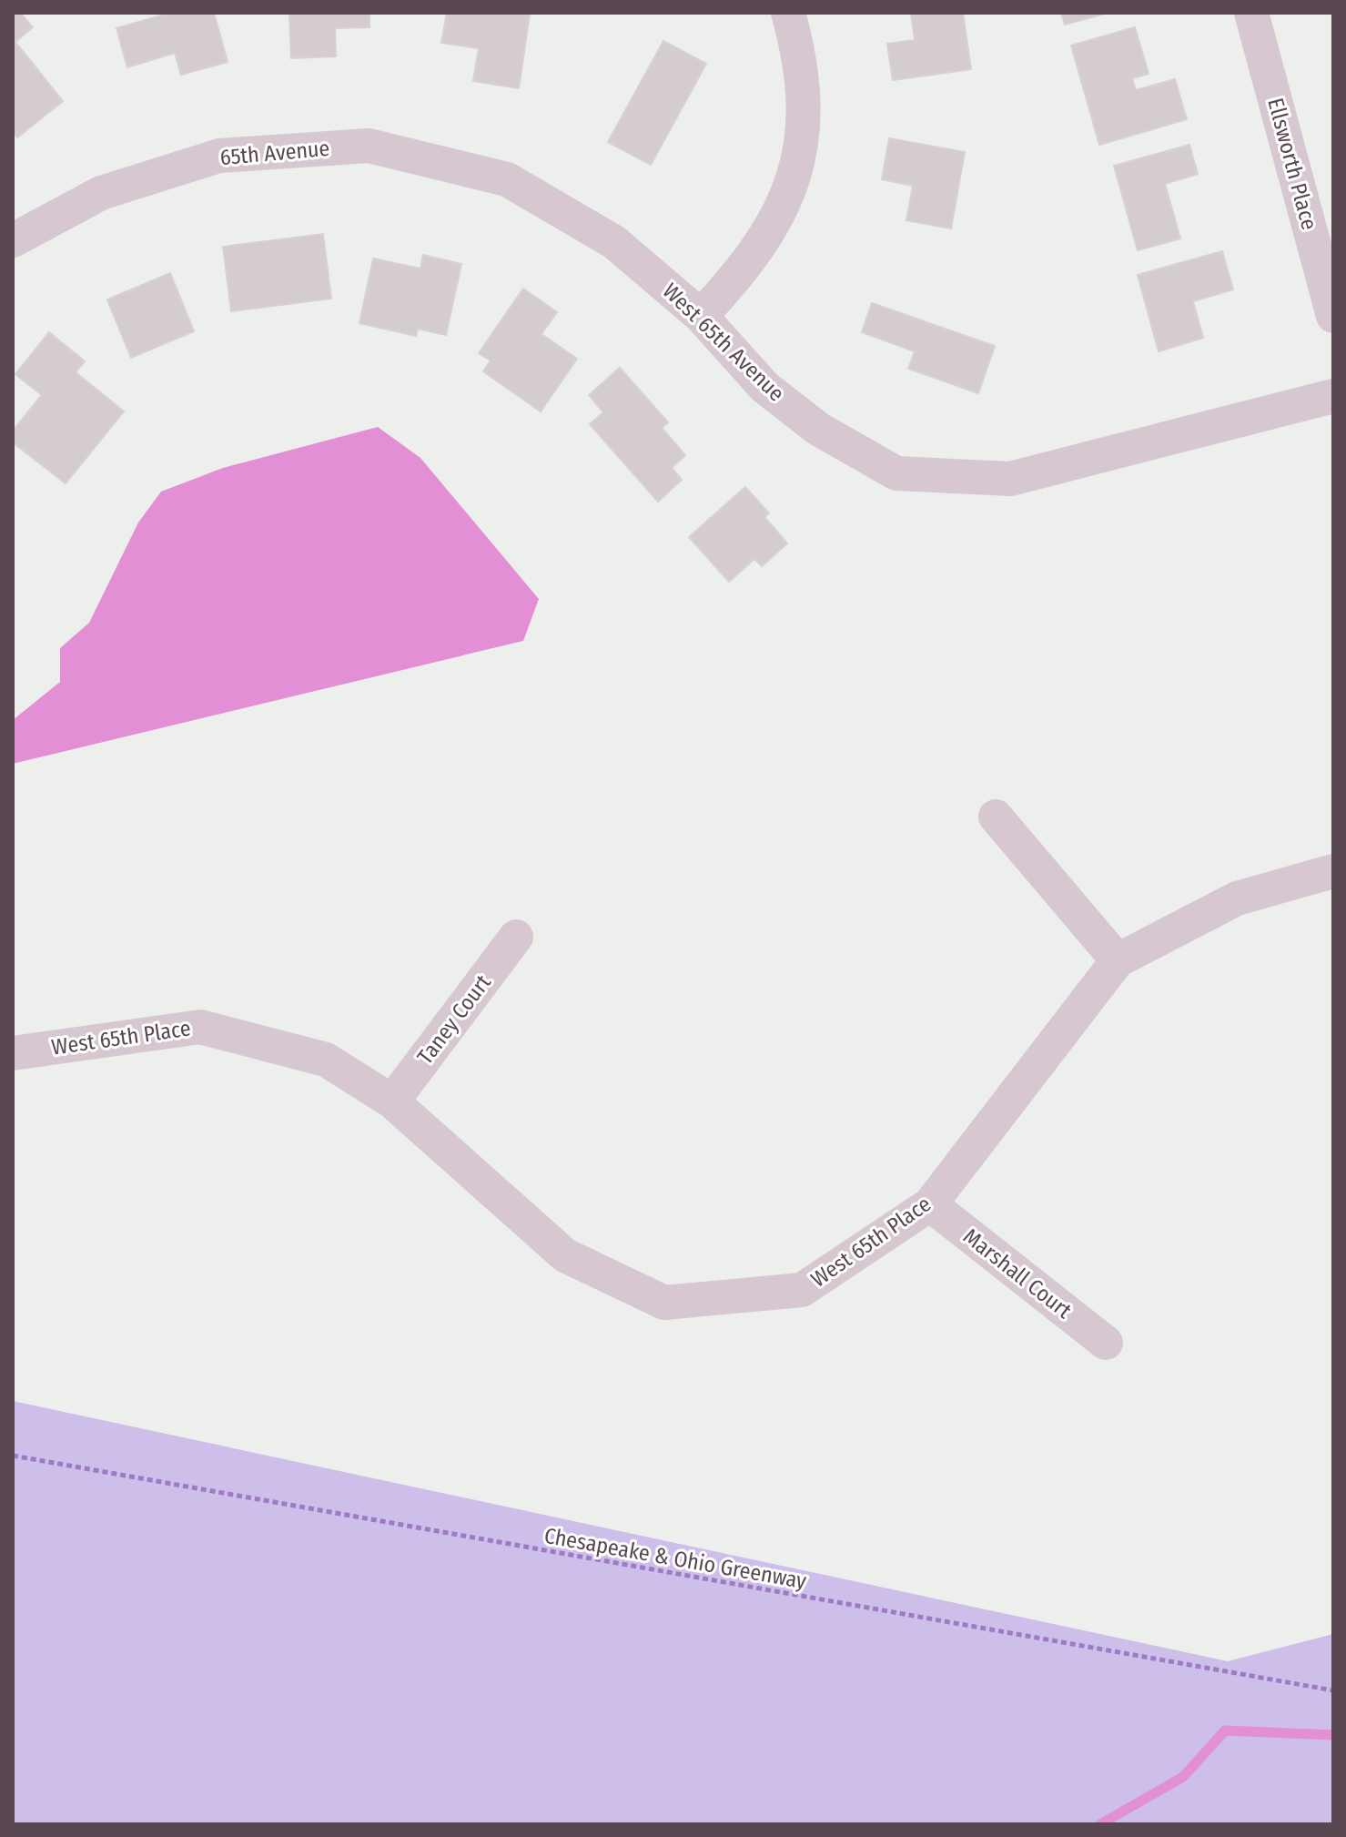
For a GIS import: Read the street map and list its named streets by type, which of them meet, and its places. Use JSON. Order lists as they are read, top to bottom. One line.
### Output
{"streets":{"street":["65th Avenue","Ellsworth Place","West 65th Avenue","Taney Court","West 65th Place","Marshall Court"],"path":["Chesapeake & Ohio Greenway"]},"crossings":[["65th Avenue","West 65th Avenue"],["Taney Court","West 65th Place"],["West 65th Place","Marshall Court"]]}
